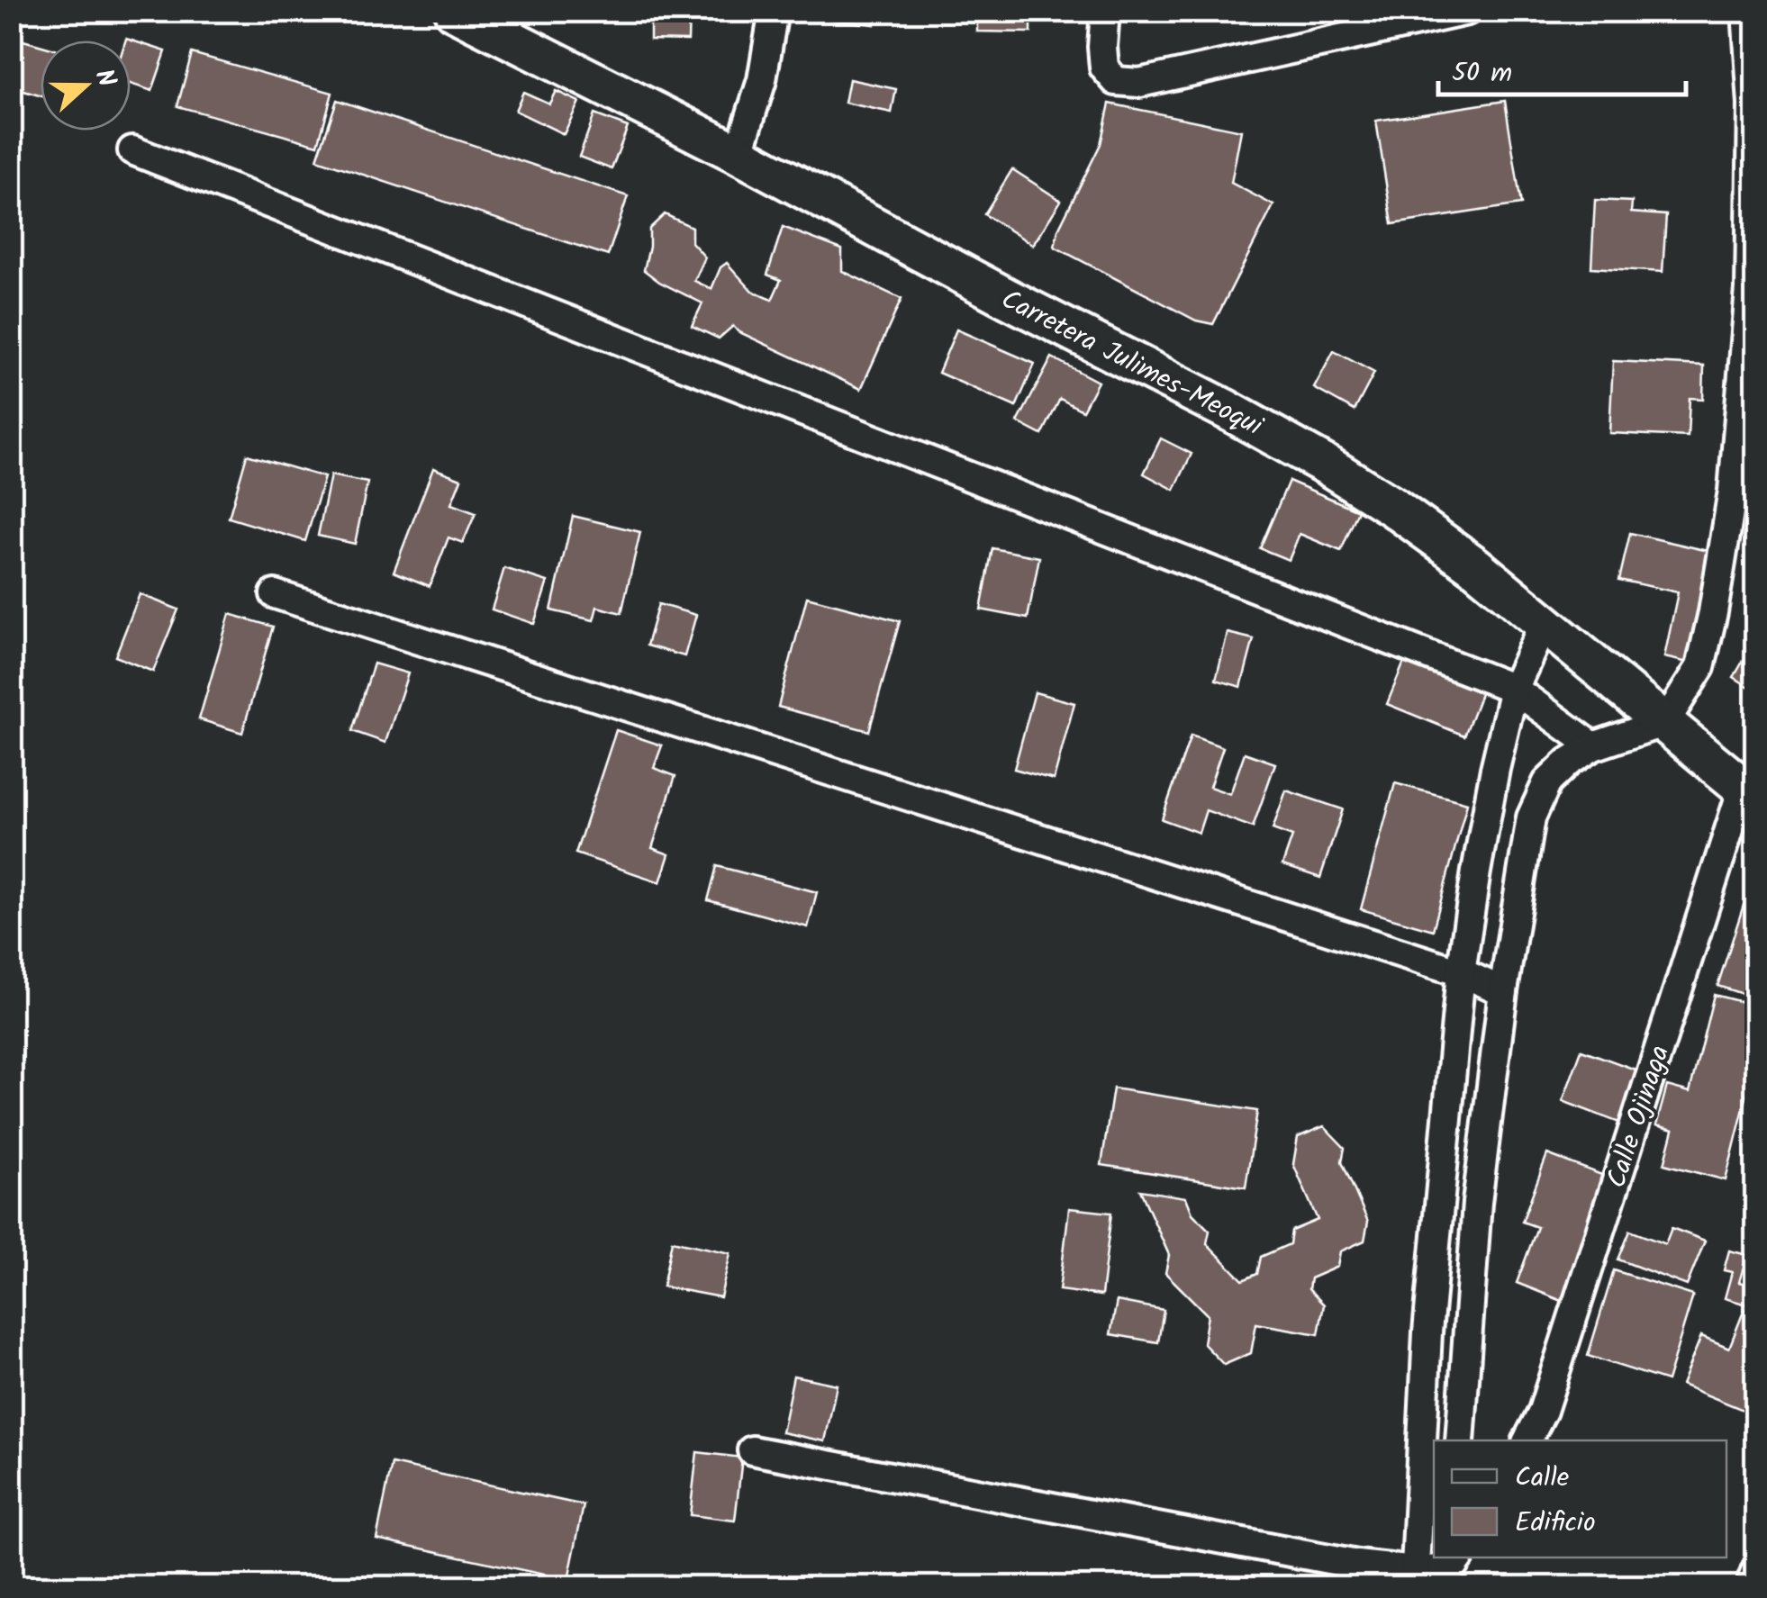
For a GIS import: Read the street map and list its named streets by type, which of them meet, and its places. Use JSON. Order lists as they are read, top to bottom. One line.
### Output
{"streets":{"main road":["Carretera Julimes-Meoqui"],"street":["Calle Ojinaga"]},"crossings":[["Carretera Julimes-Meoqui","Calle Ojinaga"]],"legend":["Calle","Edificio"],"scale_bar":"50 m","north":"right"}
